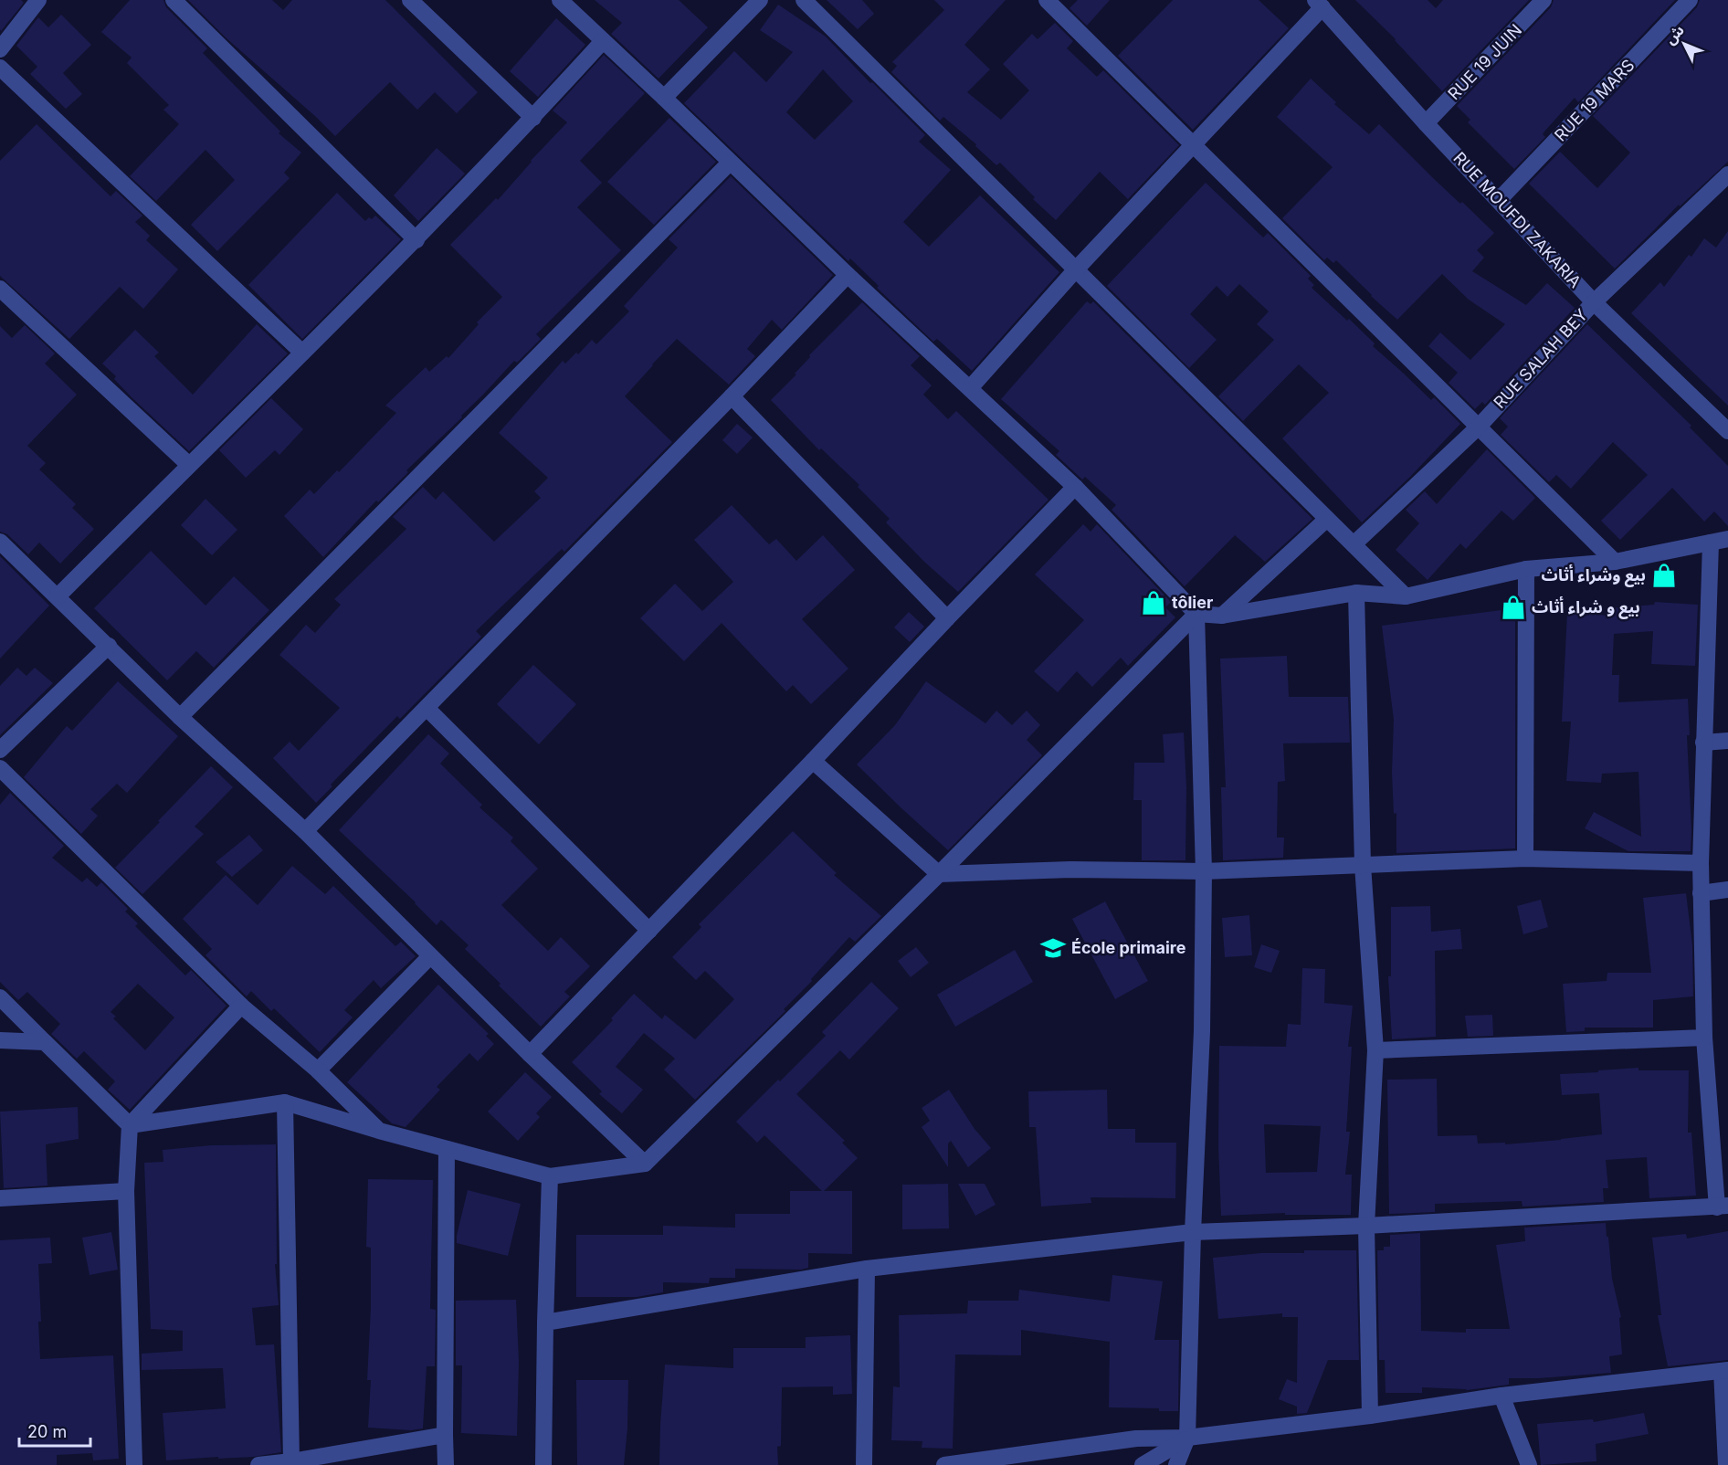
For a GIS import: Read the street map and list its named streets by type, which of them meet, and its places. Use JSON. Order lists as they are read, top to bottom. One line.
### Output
{"streets":{"street":["RUE 19 JUIN","RUE 19 MARS","RUE MOUFDI ZAKARIA","RUE SALAH BEY"]},"crossings":[["RUE 19 JUIN","RUE MOUFDI ZAKARIA"],["RUE 19 MARS","RUE MOUFDI ZAKARIA"],["RUE MOUFDI ZAKARIA","RUE SALAH BEY"]],"places":{"shop":["بيع وشراء أثاث","tôlier","بيع و شراء أثاث"],"school or university":["École primaire"]},"scale_bar":"20 m","north":"top left"}
